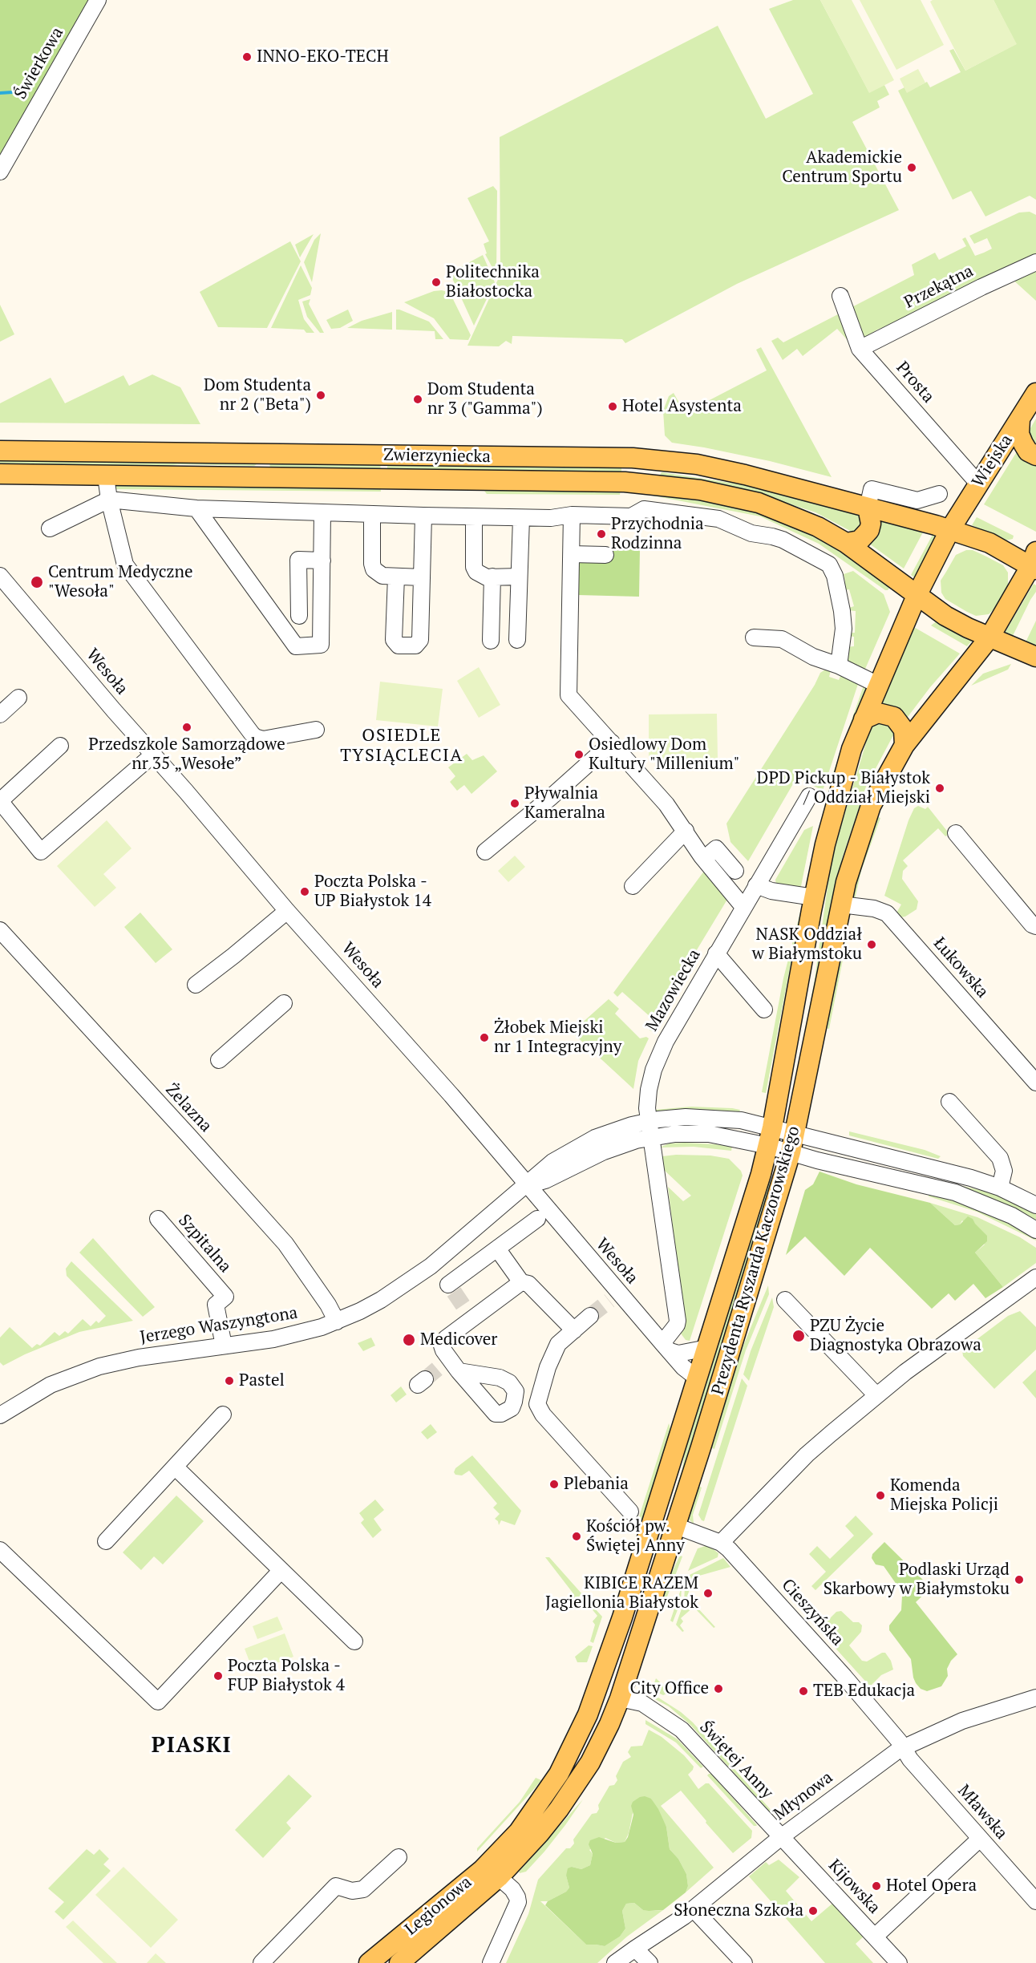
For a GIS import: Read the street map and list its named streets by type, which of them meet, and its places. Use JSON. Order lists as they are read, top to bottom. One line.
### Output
{"streets":{"main road":["Zwierzyniecka","Wiejska","Prezydenta Ryszarda Kaczorowskiego","Legionowa"],"street":["Świerkowa","Przekątna","Prosta","Wesoła","Łukowska","Mazowiecka","Żelazna","Szpitalna","Jerzego Waszyngtona","Cieszyńska","Świętej Anny","Młynowa","Mławska","Kijowska"]},"crossings":[["Przekątna","Prosta"],["Prosta","Wiejska"],["Zwierzyniecka","Wiejska"],["Zwierzyniecka","Prezydenta Ryszarda Kaczorowskiego"],["Wiejska","Prezydenta Ryszarda Kaczorowskiego"],["Wesoła","Prezydenta Ryszarda Kaczorowskiego"],["Wesoła","Jerzego Waszyngtona"],["Łukowska","Prezydenta Ryszarda Kaczorowskiego"],["Mazowiecka","Jerzego Waszyngtona"],["Żelazna","Jerzego Waszyngtona"],["Szpitalna","Jerzego Waszyngtona"],["Prezydenta Ryszarda Kaczorowskiego","Jerzego Waszyngtona"],["Prezydenta Ryszarda Kaczorowskiego","Cieszyńska"],["Prezydenta Ryszarda Kaczorowskiego","Świętej Anny"],["Prezydenta Ryszarda Kaczorowskiego","Legionowa"],["Cieszyńska","Młynowa"],["Cieszyńska","Mławska"],["Świętej Anny","Młynowa"],["Świętej Anny","Kijowska"],["Młynowa","Mławska"],["Młynowa","Kijowska"]],"districts":["OSIEDLE TYSIĄCLECIA","PIASKI"],"places":["INNO-EKO-TECH","Akademickie Centrum Sportu","Politechnika Białostocka","Dom Studenta nr 2 (\"Beta\")","Dom Studenta nr 3 (\"Gamma\")","Hotel Asystenta","Przychodnia Rodzinna","Centrum Medyczne \"Wesoła\"","Przedszkole Samorządowe nr 35 „Wesołe”","Osiedlowy Dom Kultury \"Millenium\"","DPD Pickup - Białystok / Oddział Miejski","Pływalnia Kameralna","Poczta Polska - UP Białystok 14","NASK Oddział w Białymstoku","Żłobek Miejski nr 1 Integracyjny","PZU Życie Diagnostyka Obrazowa","Medicover","Pastel","Plebania","Komenda Miejska Policji","Kościół pw. Świętej Anny","Podlaski Urząd Skarbowy w Białymstoku","KIBICE RAZEM Jagiellonia Białystok","Poczta Polska - FUP Białystok 4","City Office","TEB Edukacja","Hotel Opera","Słoneczna Szkoła"]}
